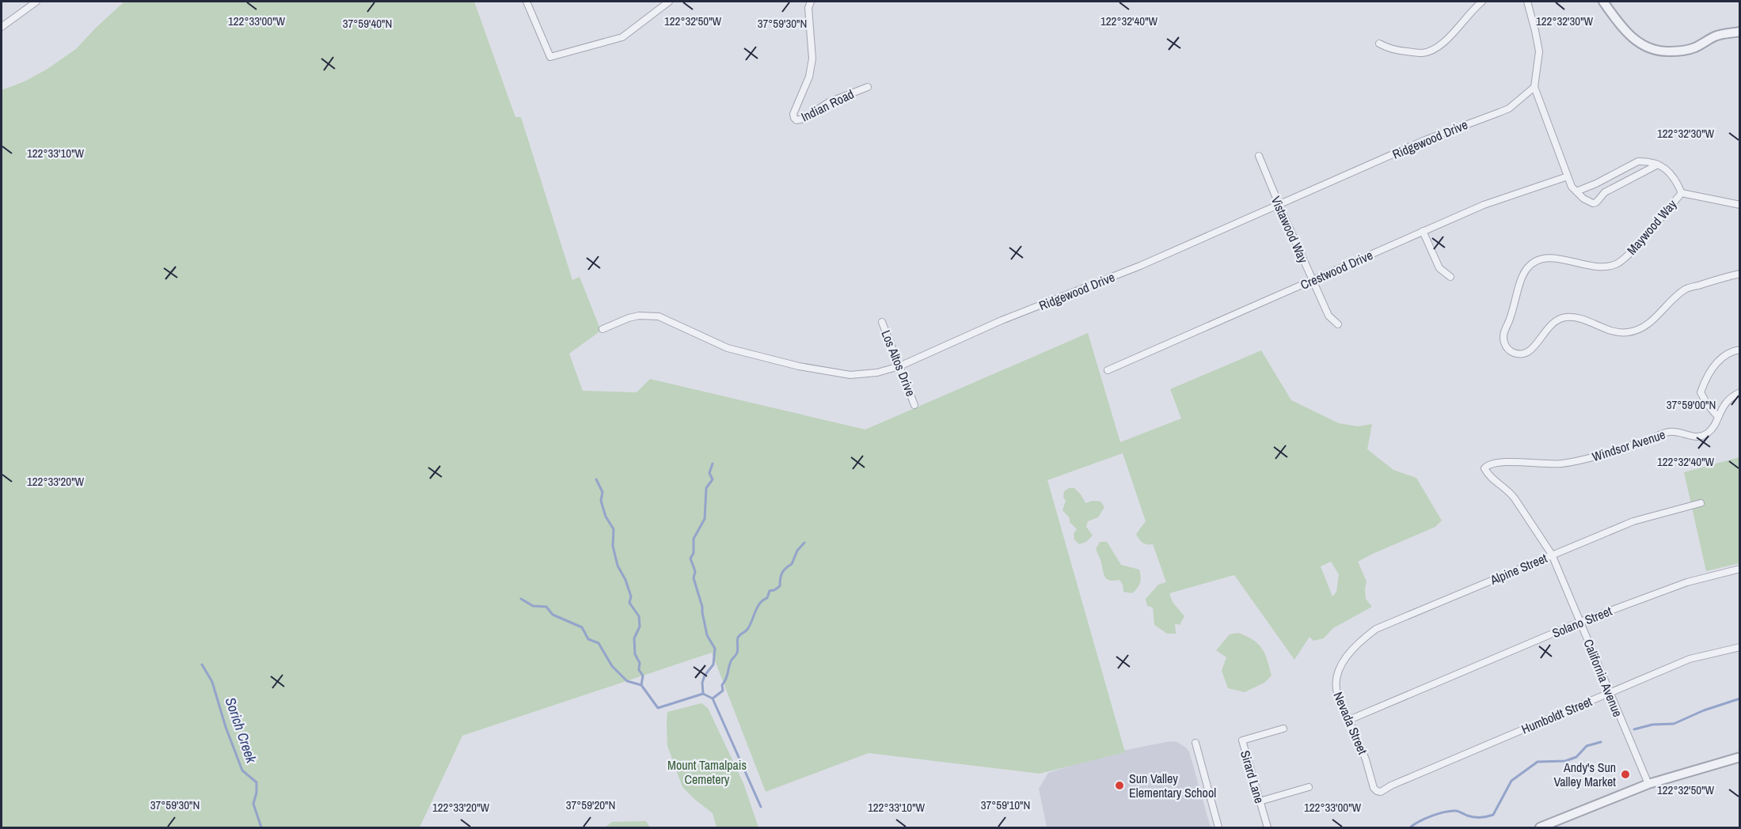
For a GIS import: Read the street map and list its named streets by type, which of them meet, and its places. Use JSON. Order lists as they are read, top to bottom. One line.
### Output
{"streets":{"street":["Indian Road","Ridgewood Drive","Maywood Way","Vistawood Way","Crestwood Drive","Los Altos Drive","Windsor Avenue","Alpine Street","Solano Street","California Avenue","Humboldt Street","Nevada Street","Sirard Lane"]},"crossings":[["Ridgewood Drive","Vistawood Way"],["Ridgewood Drive","Los Altos Drive"],["Vistawood Way","Crestwood Drive"],["Windsor Avenue","California Avenue"],["Alpine Street","California Avenue"],["Alpine Street","Nevada Street"],["Solano Street","California Avenue"],["Solano Street","Nevada Street"],["California Avenue","Humboldt Street"],["Humboldt Street","Nevada Street"]],"water":["Sorich Creek"],"parks":["Mount Tamalpais Cemetery"],"places":["Andy's Sun Valley Market","Sun Valley Elementary School"],"coordinates":["122°33'00\"W","122°32'50\"W","122°32'40\"W","122°32'30\"W","37°59'40\"N","37°59'30\"N","122°33'10\"W","37°59'00\"N","122°33'20\"W","37°59'20\"N","37°59'10\"N"]}
